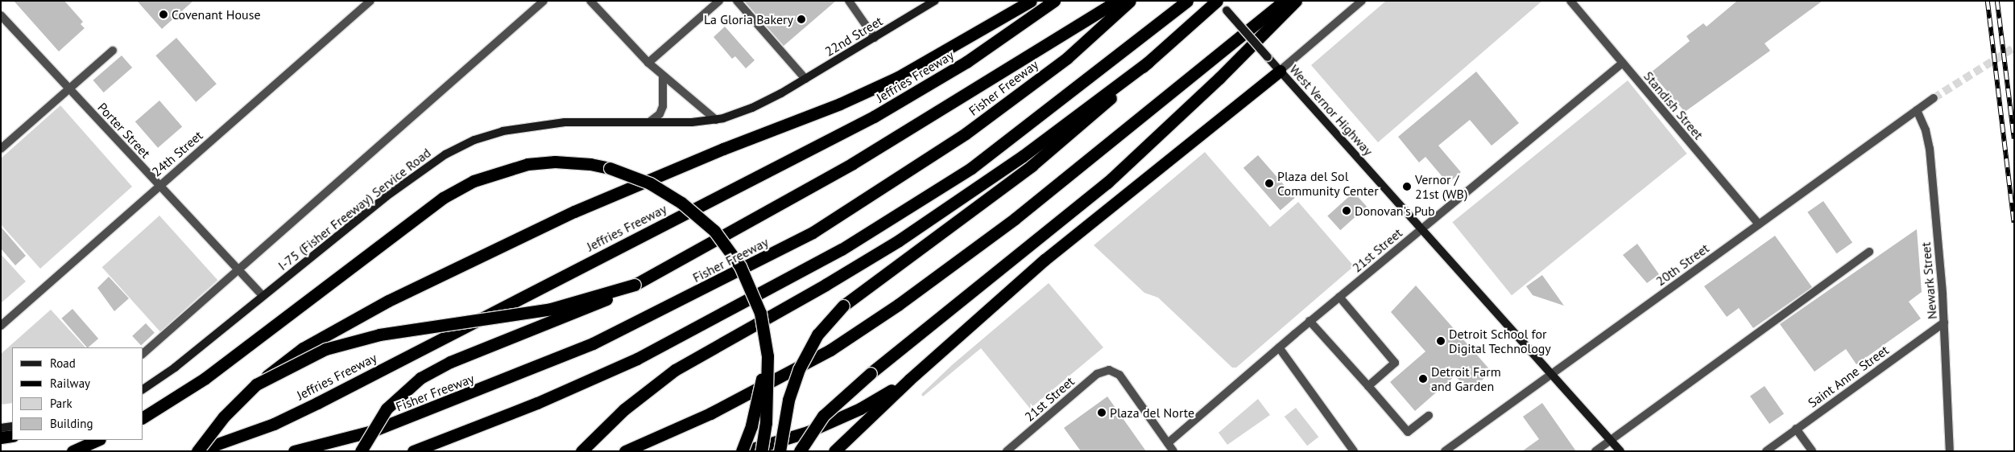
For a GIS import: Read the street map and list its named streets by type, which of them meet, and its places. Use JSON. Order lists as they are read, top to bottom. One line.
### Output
{"streets":{"highway":["Jeffries Freeway","Fisher Freeway"],"street":["22nd Street","Standish Street","West Vernor Highway","Porter Street","24th Street","I-75 (Fisher Freeway) Service Road","21st Street","20th Street","Newark Street","Saint Anne Street"]},"crossings":[["22nd Street","I-75 (Fisher Freeway) Service Road"],["Standish Street","21st Street"],["Standish Street","20th Street"],["West Vernor Highway","21st Street"],["West Vernor Highway","20th Street"],["Porter Street","24th Street"],["Porter Street","I-75 (Fisher Freeway) Service Road"],["20th Street","Newark Street"],["Newark Street","Saint Anne Street"]],"places":["Covenant House","La Gloria Bakery","Plaza del Sol Community Center","Vernor / 21st (WB)","Donovan's Pub","Detroit School for Digital Technology","Detroit Farm and Garden","Plaza del Norte"],"legend":["Road","Railway","Park","Building"]}
